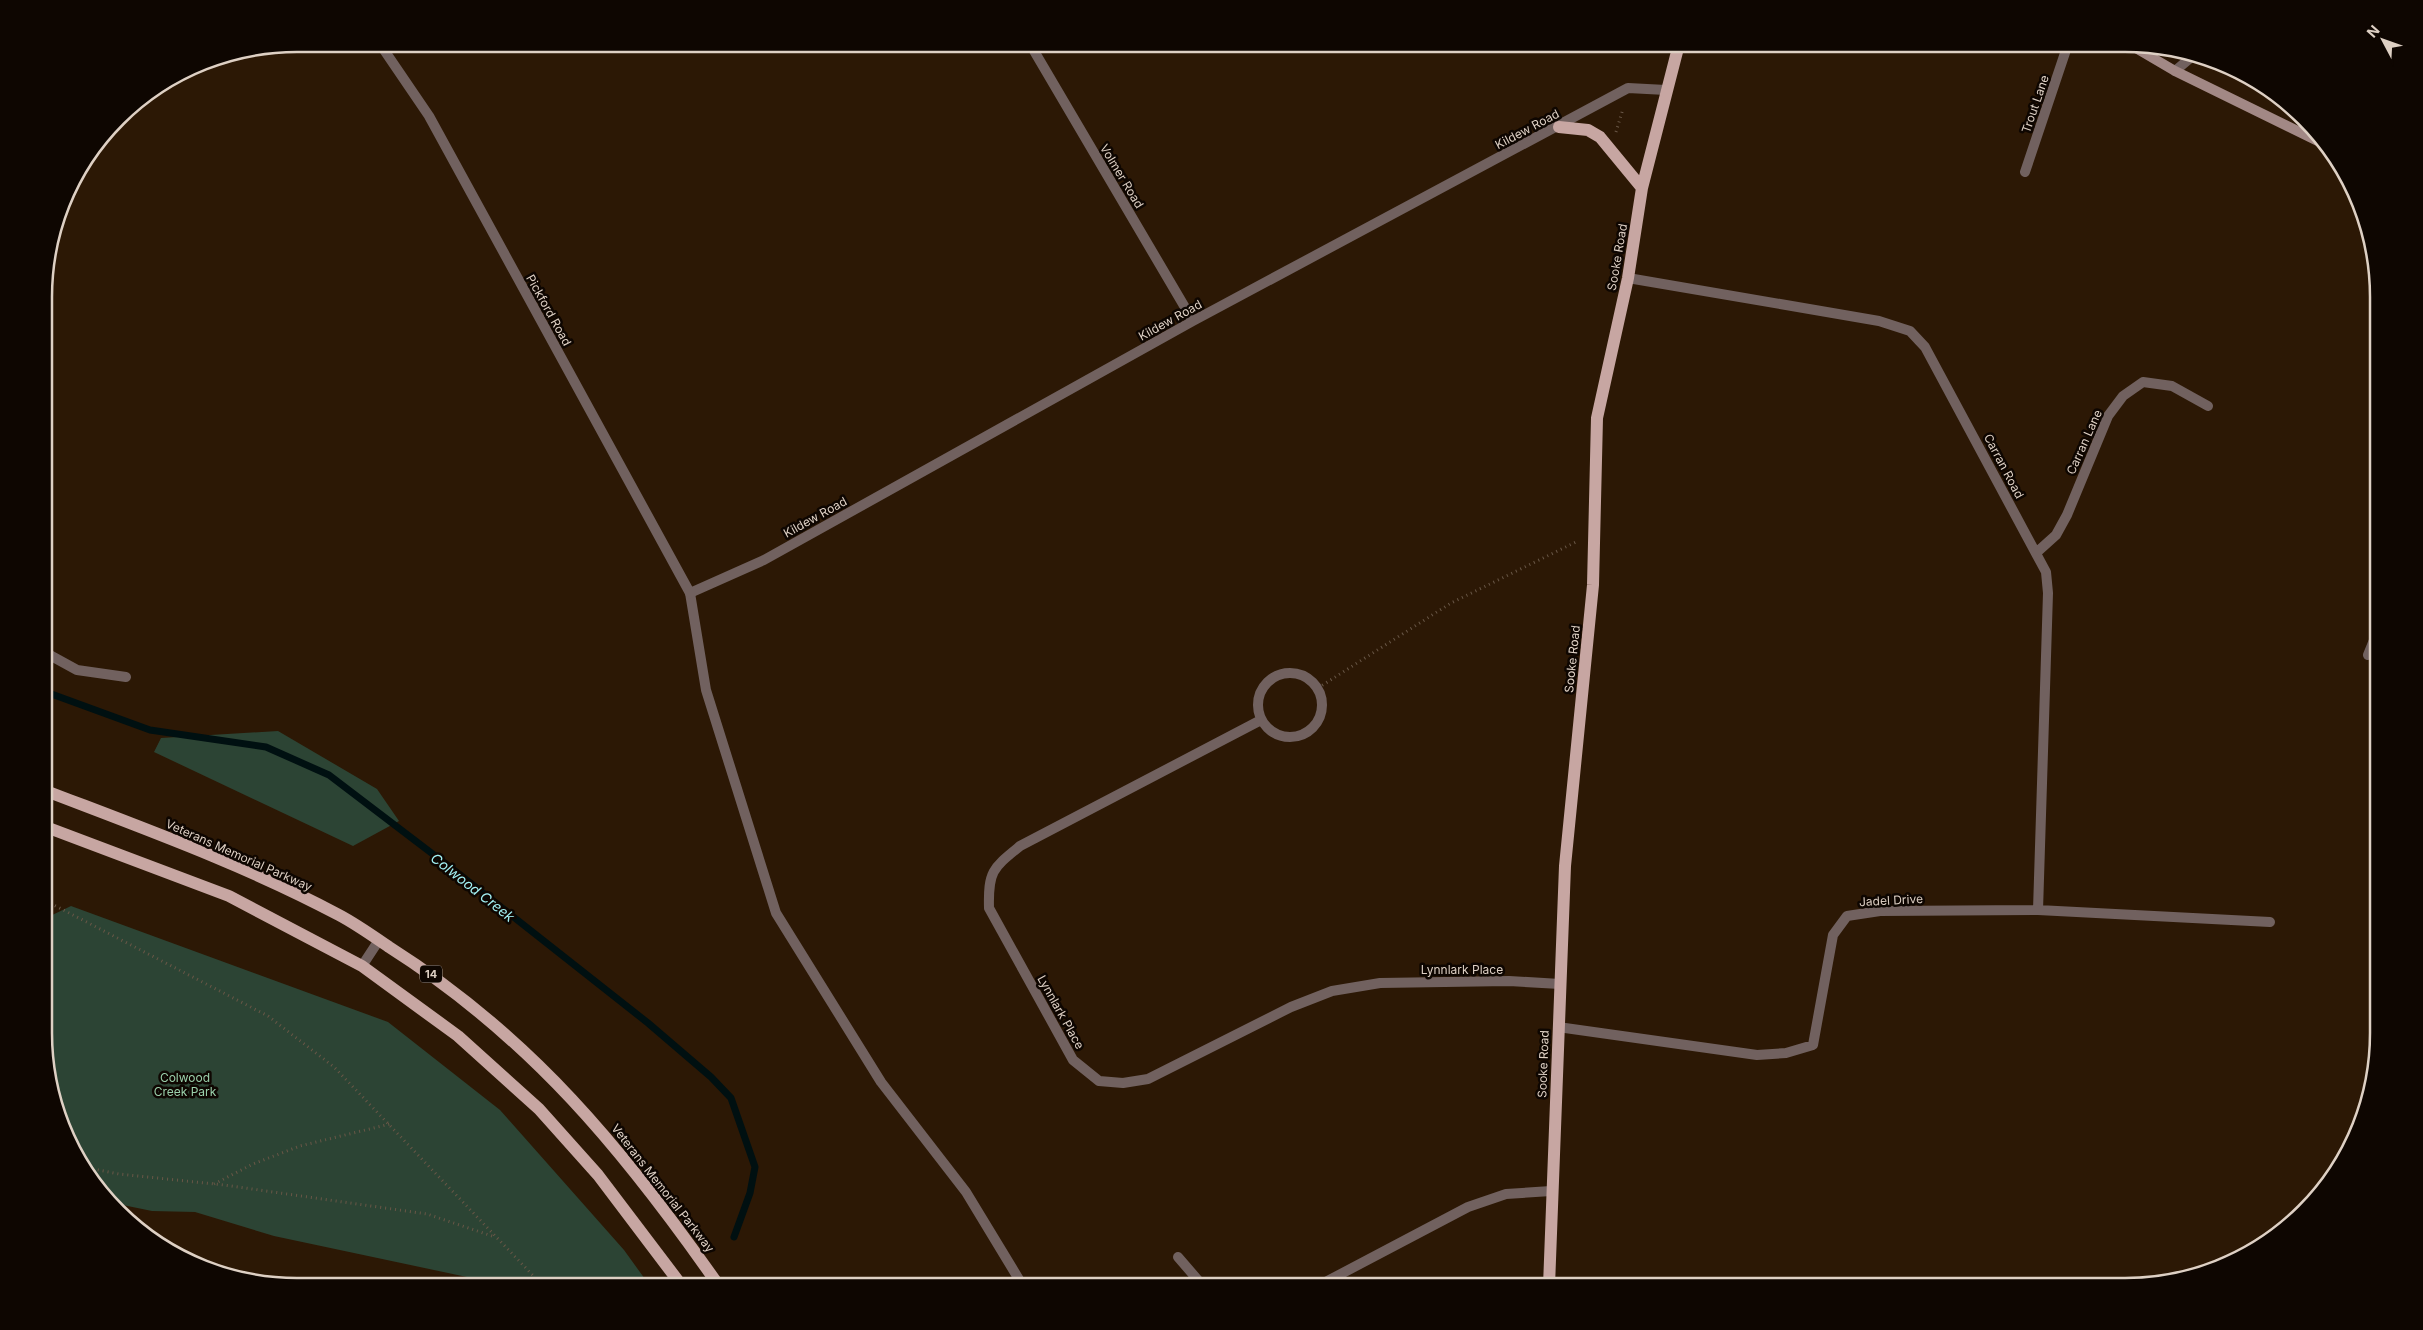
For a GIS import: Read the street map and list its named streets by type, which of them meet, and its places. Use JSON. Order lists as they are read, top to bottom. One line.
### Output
{"streets":{"main road":["Sooke Road","Veterans Memorial Parkway","14"],"street":["Trout Lane","Kildew Road","Volmer Road","Pickford Road","Carran Lane","Carran Road","Jadel Drive","Lynnlark Place"]},"crossings":[["Kildew Road","Volmer Road"],["Kildew Road","Sooke Road"],["Kildew Road","Pickford Road"],["Sooke Road","Carran Road"],["Sooke Road","Jadel Drive"],["Sooke Road","Lynnlark Place"],["Carran Lane","Carran Road"],["Carran Road","Jadel Drive"]],"water":["Colwood Creek"],"parks":["Colwood Creek Park"],"north":"top left"}
